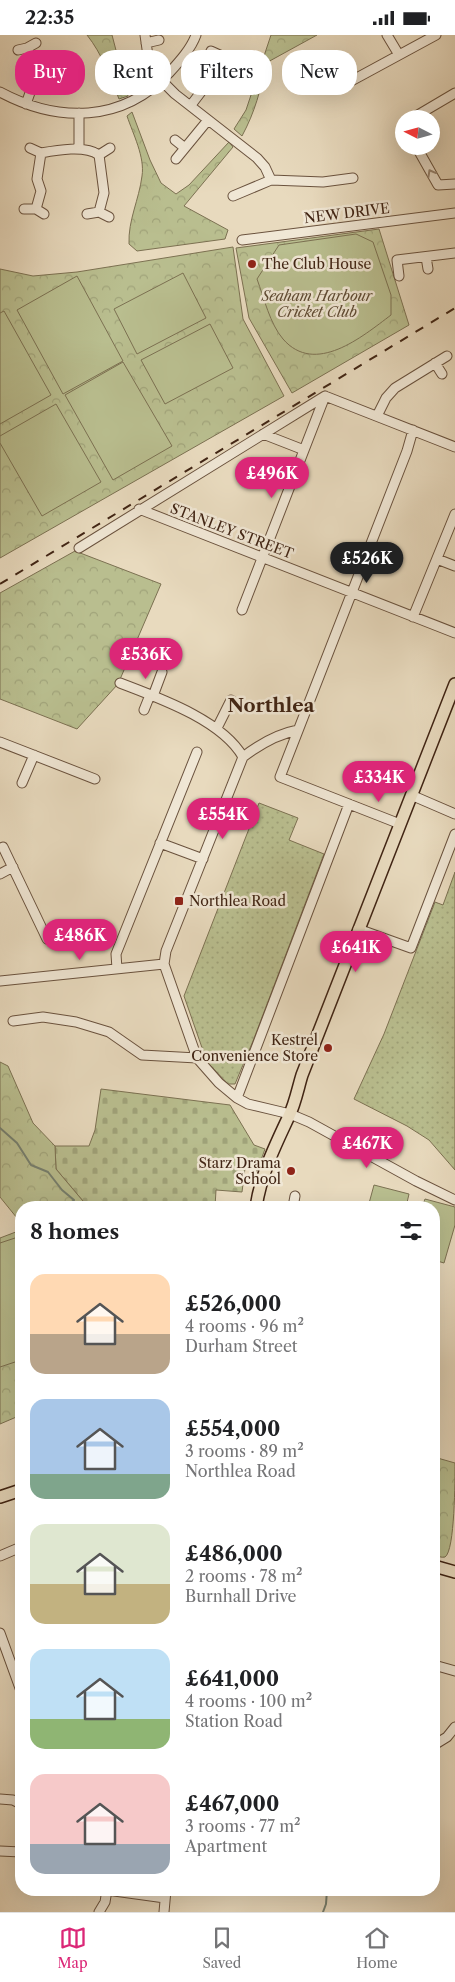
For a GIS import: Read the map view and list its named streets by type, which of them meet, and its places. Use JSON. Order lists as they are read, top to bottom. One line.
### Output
{"streets":{"street":["NEW DRIVE","STANLEY STREET"]},"districts":["Northlea"],"parks":["Seaham Harbour Cricket Club"],"places":{"other":["The Club House","Kestrel Convenience Store","Starz Drama School"],"transit":["Northlea Road"]},"north":"left","page":{"status":"22:35","chip":["Buy","Rent","Filters","New"],"price":["£496K","£526K","£536K","£334K","£554K","£486K","£641K","£467K"],"heading":"8 homes","list":[{"name":"£526,000","note":"4 rooms · 96 m² · Durham Street"},{"name":"£554,000","note":"3 rooms · 89 m² · Northlea Road"},{"name":"£486,000","note":"2 rooms · 78 m² · Burnhall Drive"},{"name":"£641,000","note":"4 rooms · 100 m² · Station Road"},{"name":"£467,000","note":"3 rooms · 77 m² · Apartment"}],"tabs":["Map","Saved","Home"]}}
